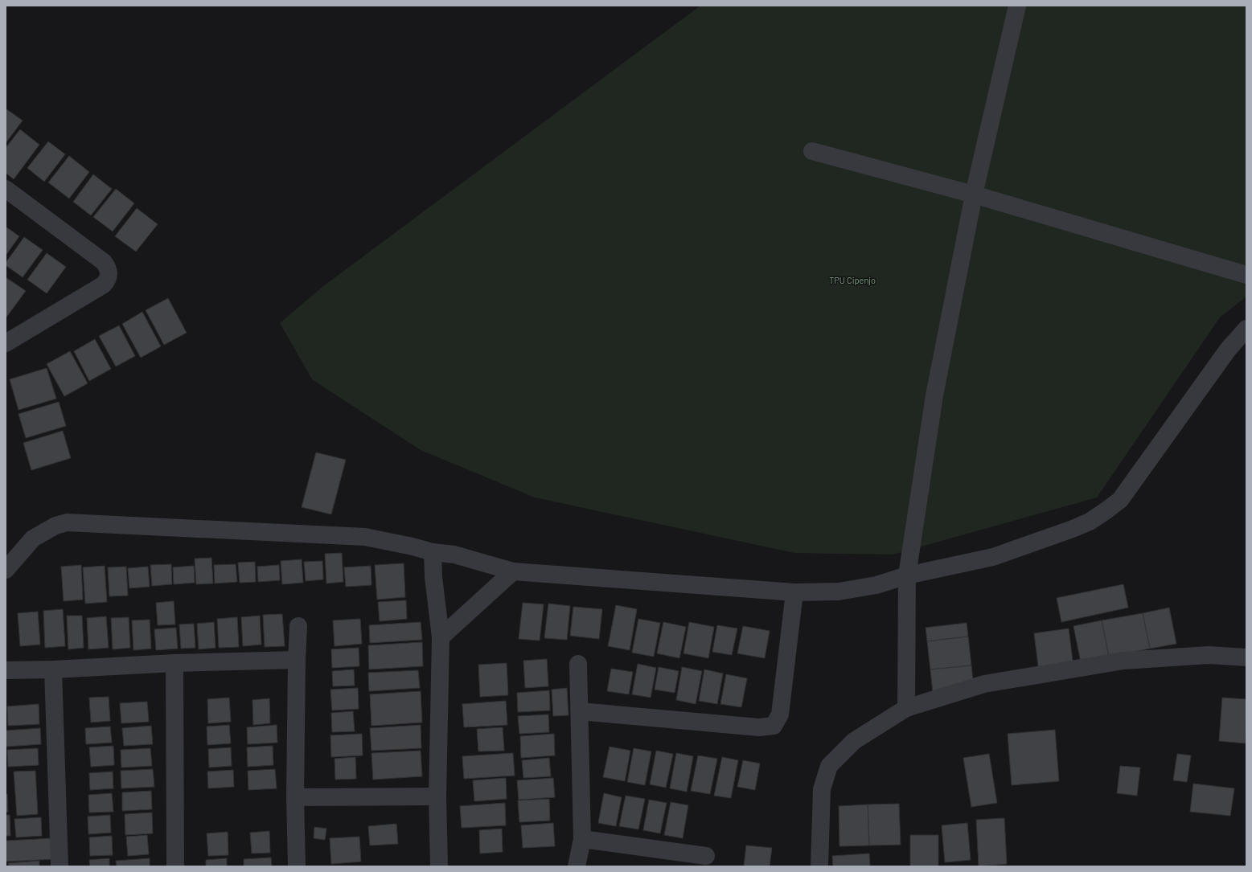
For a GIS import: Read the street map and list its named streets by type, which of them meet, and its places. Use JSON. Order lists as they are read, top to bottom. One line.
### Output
{"parks":["TPU Cipenjo"]}
